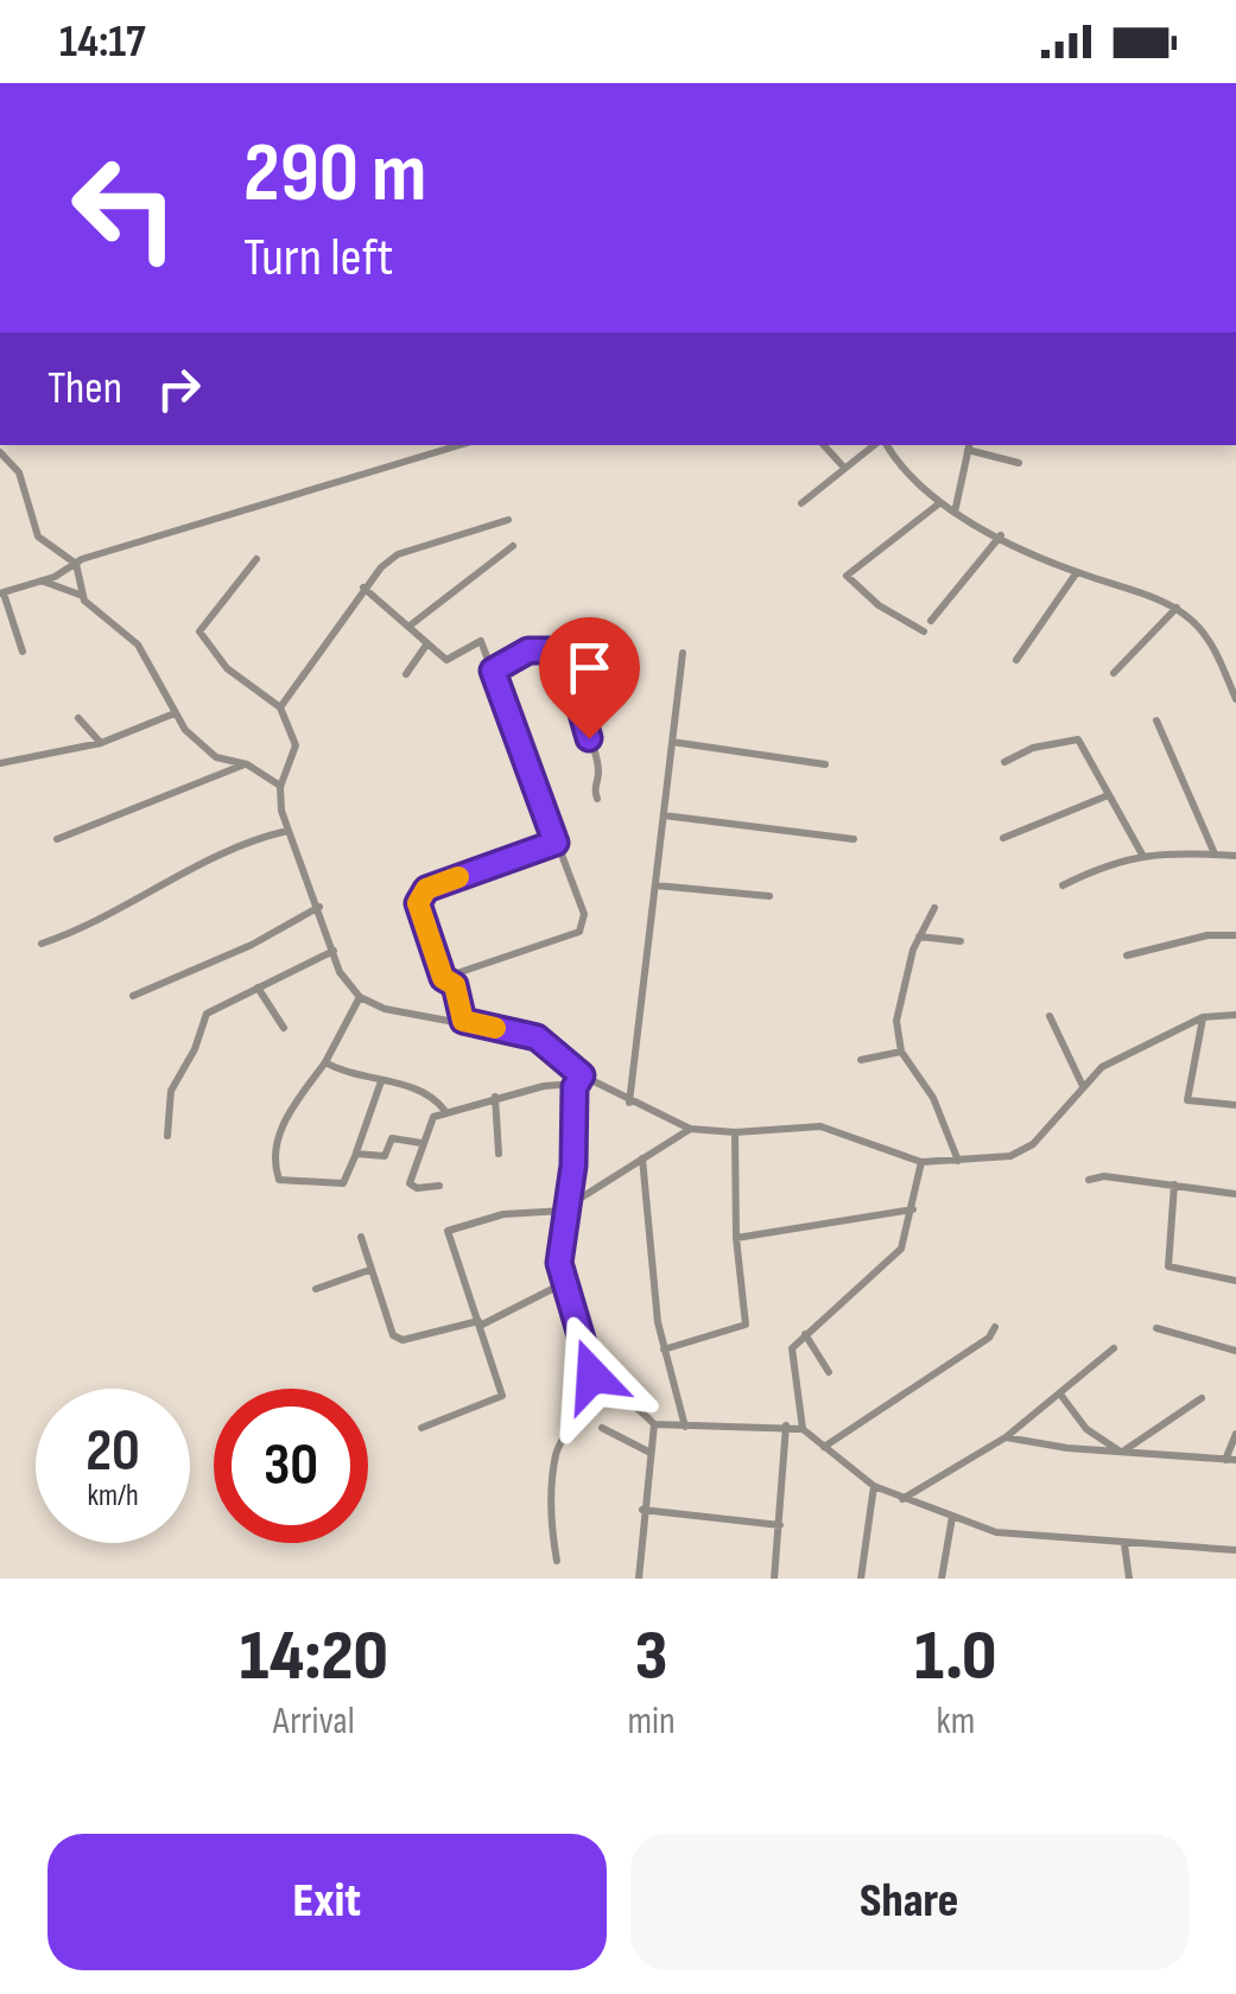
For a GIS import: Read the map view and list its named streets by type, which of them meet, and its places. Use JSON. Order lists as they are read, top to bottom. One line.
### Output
{"page":{"status":"14:17","turn":["290 m","Turn left"],"then":"Then","speed":"20 km/h","limit":"30","eta":["14:20","Arrival","3","min","1.0","km"],"buttons":["Exit","Share"]}}
